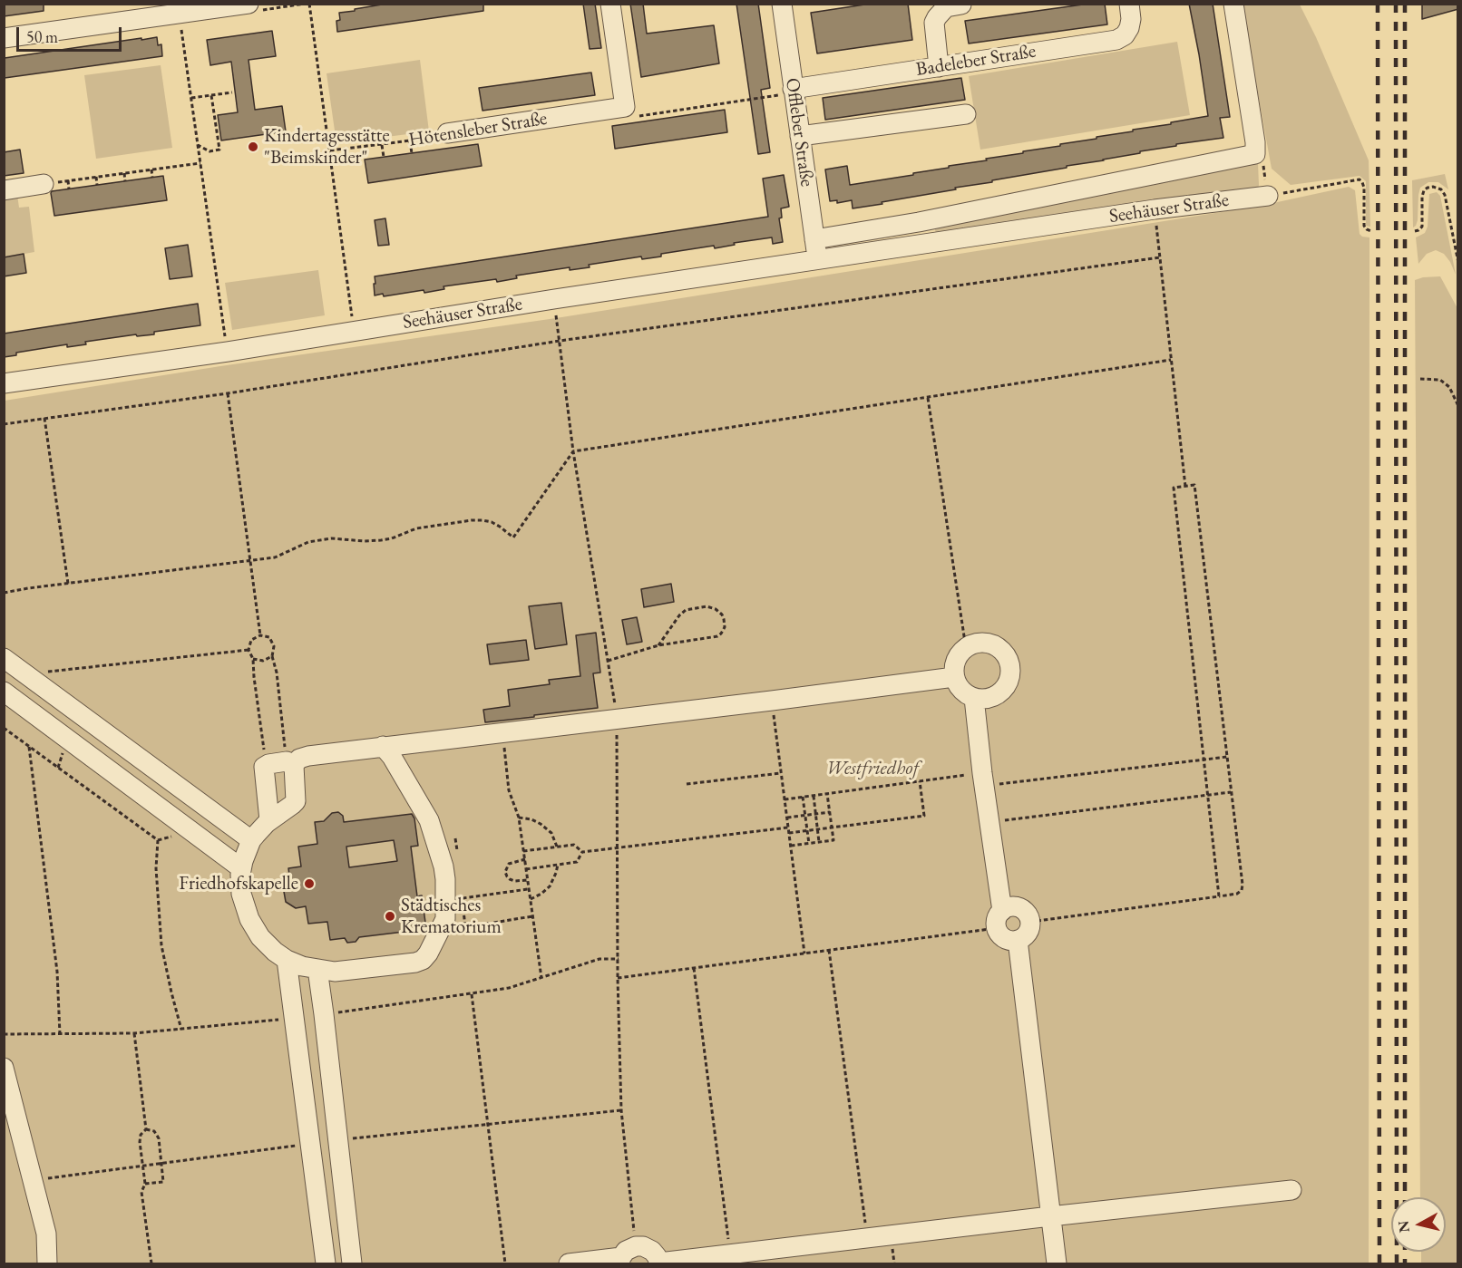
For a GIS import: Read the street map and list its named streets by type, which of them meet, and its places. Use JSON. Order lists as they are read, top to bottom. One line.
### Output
{"streets":{"street":["Badeleber Straße","Hötensleber Straße","Offleber Straße","Seehäuser Straße"]},"crossings":[["Badeleber Straße","Offleber Straße"],["Offleber Straße","Seehäuser Straße"]],"parks":["Westfriedhof"],"places":["Kindertagesstätte \"Beimskinder\"","Friedhofskapelle","Städtisches Krematorium"],"scale_bar":"50 m","north":"left"}
